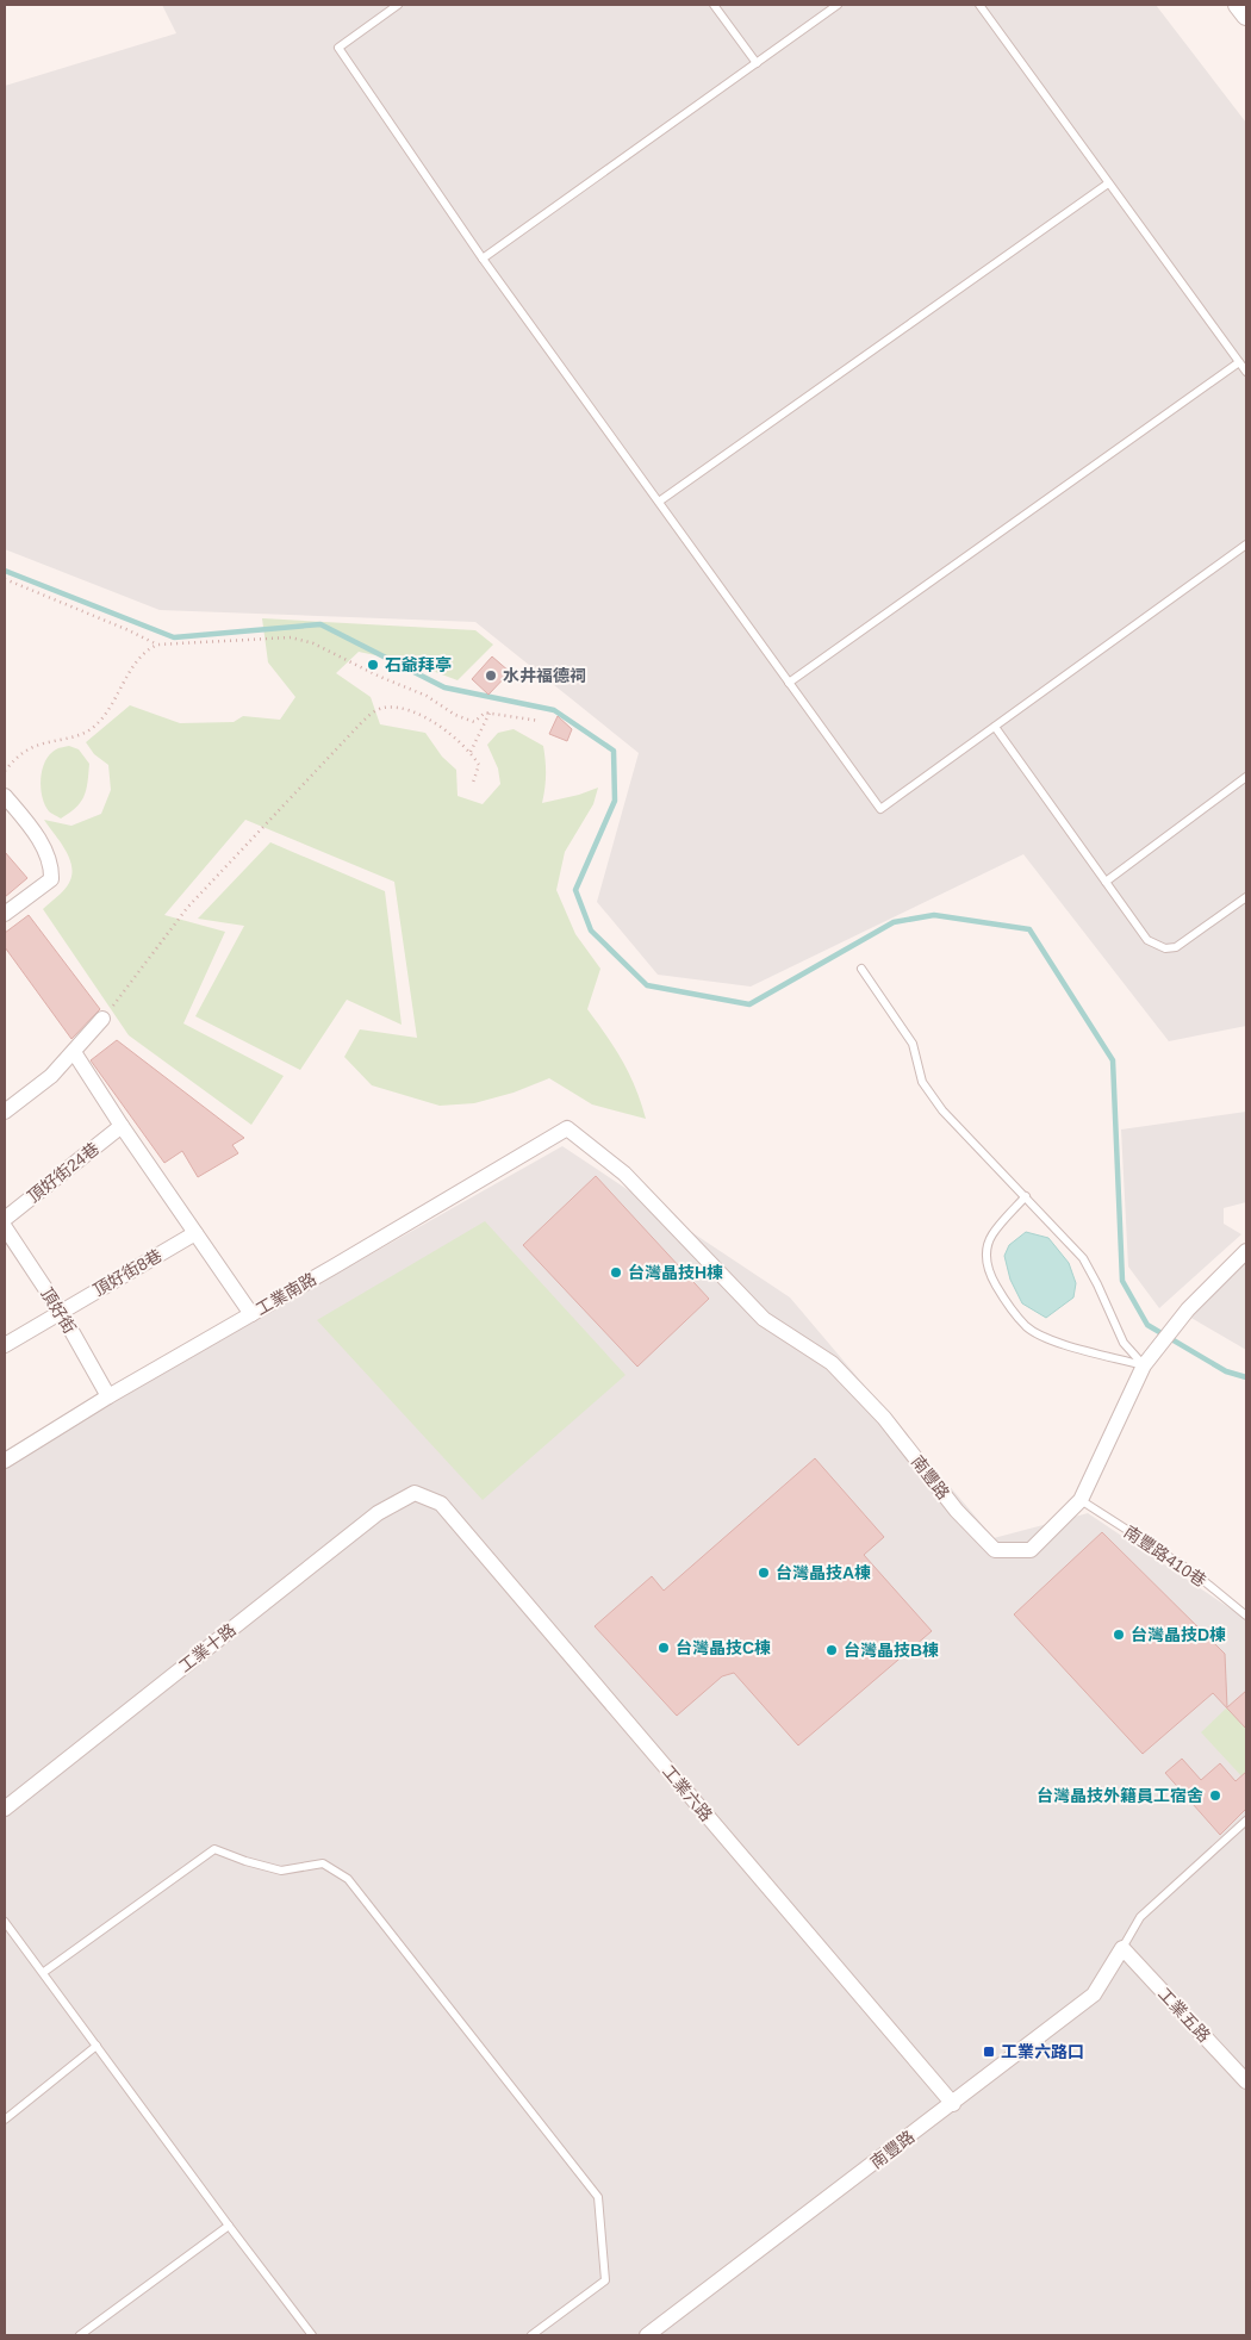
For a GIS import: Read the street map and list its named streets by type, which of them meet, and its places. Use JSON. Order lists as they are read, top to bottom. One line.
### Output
{"streets":{"street":["頂好街24巷","頂好街8巷","工業南路","頂好街","南豐路","工業十路","工業六路","工業五路"],"lane":["南豐路410巷"]},"crossings":[["頂好街8巷","頂好街"],["工業南路","頂好街"],["工業南路","南豐路"],["南豐路","南豐路410巷"],["南豐路","工業六路"],["南豐路","工業五路"],["工業十路","工業六路"]],"places":{"other":["石爺拜亭","水井福德祠","台灣晶技H棟","台灣晶技A棟","台灣晶技D棟","台灣晶技C棟","台灣晶技B棟","台灣晶技外籍員工宿舍"],"transit":["工業六路口"]}}
